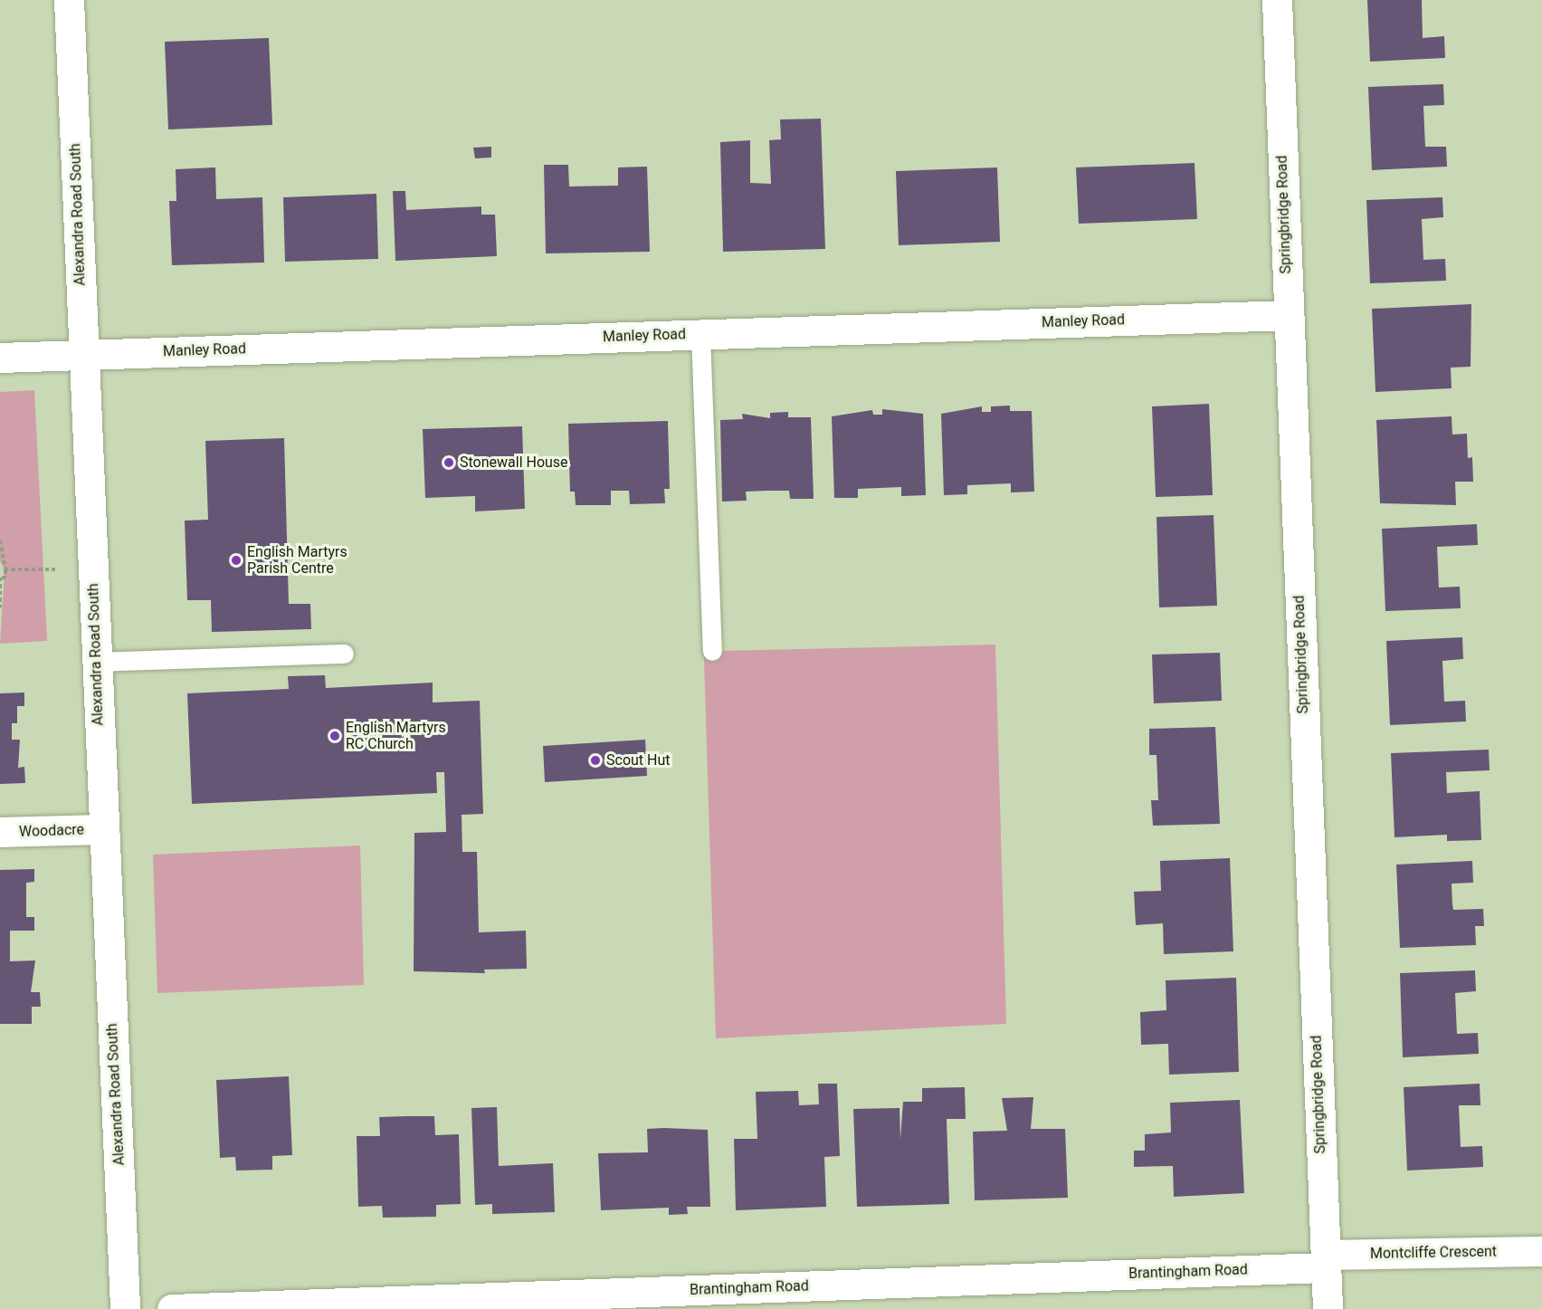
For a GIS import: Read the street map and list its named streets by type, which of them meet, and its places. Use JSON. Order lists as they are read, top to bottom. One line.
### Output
{"streets":{"street":["Alexandra Road South","Springbridge Road","Manley Road","Woodacre","Montcliffe Crescent","Brantingham Road"]},"crossings":[["Alexandra Road South","Manley Road"],["Alexandra Road South","Woodacre"],["Springbridge Road","Manley Road"],["Springbridge Road","Montcliffe Crescent"],["Springbridge Road","Brantingham Road"],["Montcliffe Crescent","Brantingham Road"]],"places":["Stonewall House","English Martyrs Parish Centre","English Martyrs RC Church","Scout Hut"]}
